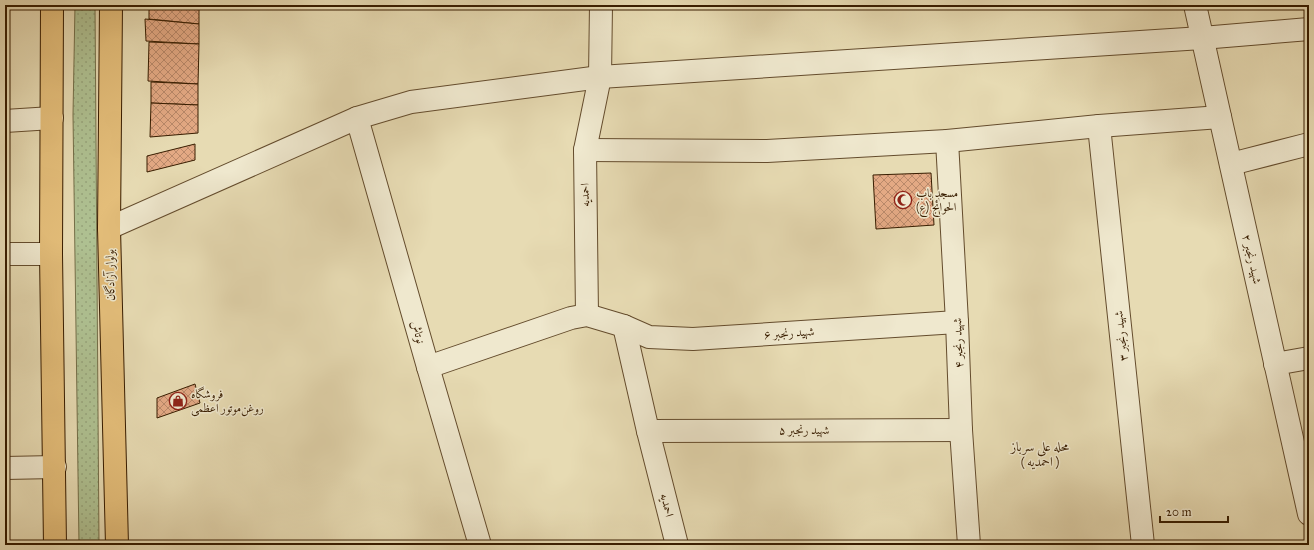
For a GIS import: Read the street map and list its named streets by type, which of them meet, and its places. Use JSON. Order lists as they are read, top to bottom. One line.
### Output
{"streets":{"main road":["بولوار آزادگان"],"street":["احمدیه","۲ شهید رنجبر","نوتاش","شهید رنجبر ۶","شهید رنجبر ۳","شهید رنجبر ۴","شهید رنجبر ۵"]},"crossings":[["احمدیه","شهید رنجبر ۶"],["احمدیه","شهید رنجبر ۵"],["شهید رنجبر ۶","شهید رنجبر ۴"],["شهید رنجبر ۴","شهید رنجبر ۵"]],"districts":["محله علی سرباز ( احمدیه )"],"places":{"mosque":["مسجد باب الحوائج (ع)"],"shop":["فروشگاه روغن‌موتور اعظمی"]},"scale_bar":"20 m"}
